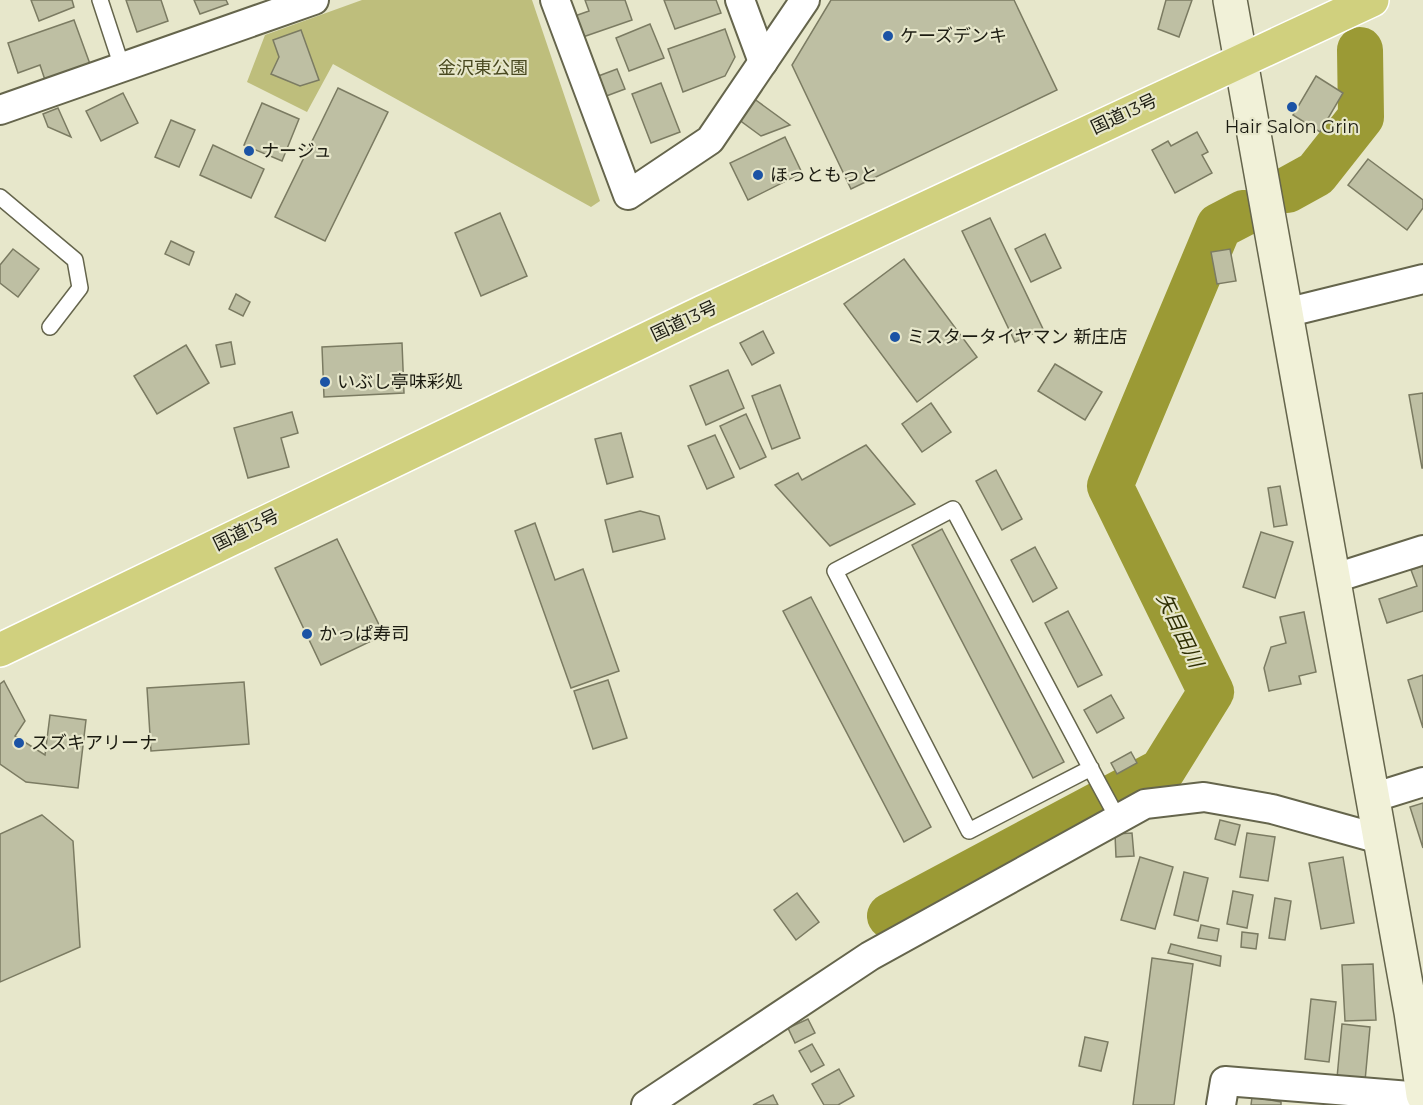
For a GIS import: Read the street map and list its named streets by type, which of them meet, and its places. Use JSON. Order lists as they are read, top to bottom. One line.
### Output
{"streets":{"highway":["国道13号"]},"water":["矢目田川"],"parks":["金沢東公園"],"places":["ケーズデンキ","Hair Salon Grin","ナージュ","ほっともっと","ミスタータイヤマン 新庄店","いぶし亭味彩処","かっぱ寿司","スズキアリーナ"]}
